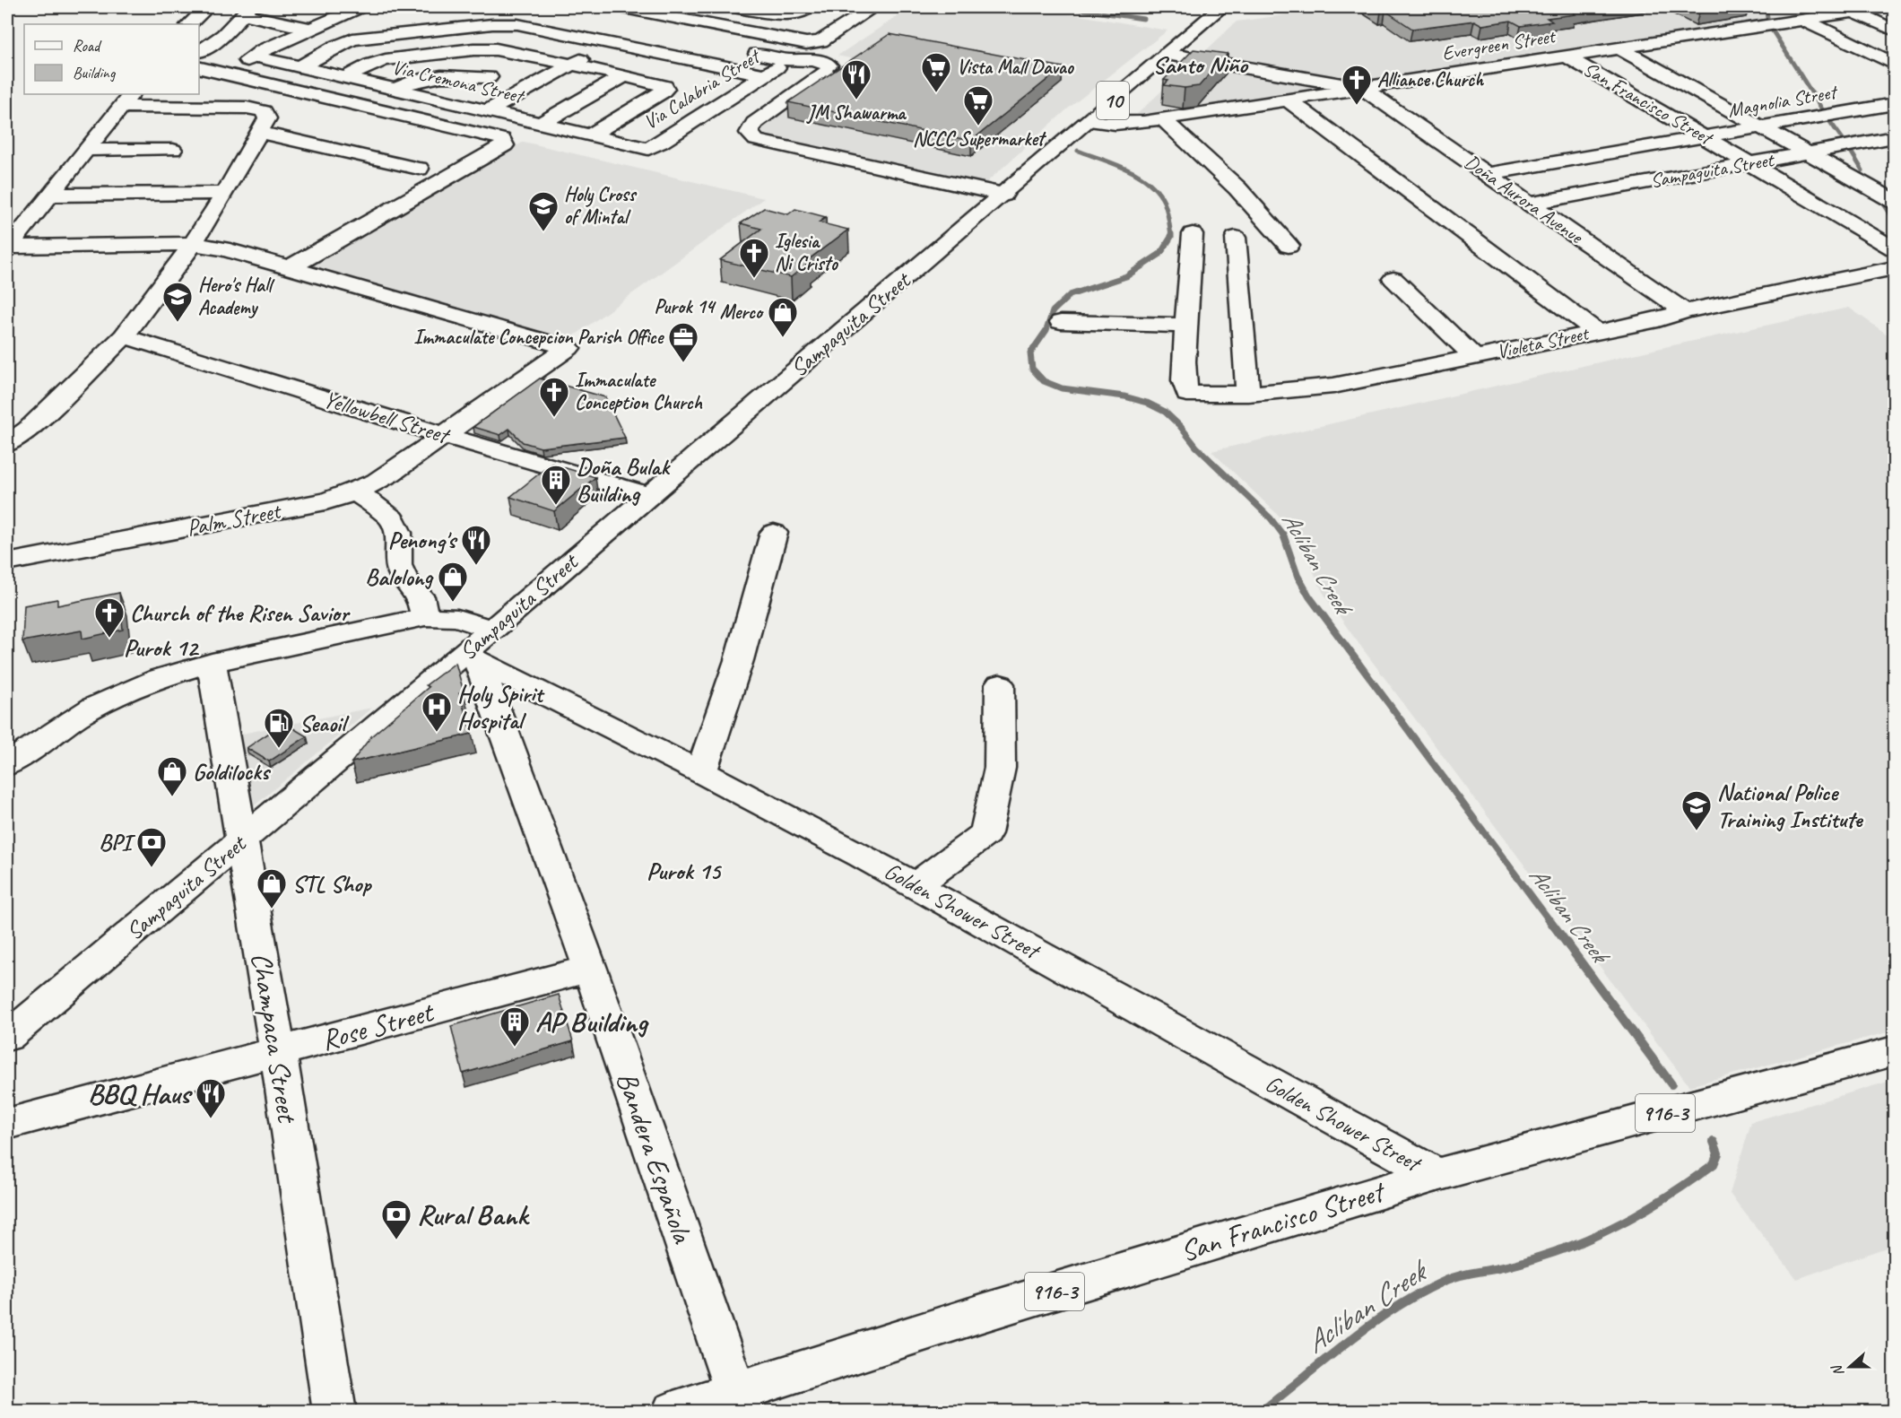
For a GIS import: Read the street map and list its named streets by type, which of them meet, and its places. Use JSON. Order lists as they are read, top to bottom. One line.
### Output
{"streets":{"main road":["Evergreen Street","Via Cremona Street","Via Calabria Street","10","Magnolia Street","San Francisco Street","Sampaguita Street","Doña Aurora Avenue","Violeta Street","Yellowbell Street","Palm Street","Golden Shower Street","Rose Street","Champaca Street","916-3","Bandera Española"]},"crossings":[["Evergreen Street","10"],["Evergreen Street","San Francisco Street"],["Evergreen Street","Doña Aurora Avenue"],["Via Cremona Street","Via Calabria Street"],["10","Sampaguita Street"],["Magnolia Street","San Francisco Street"],["Magnolia Street","Doña Aurora Avenue"],["San Francisco Street","Sampaguita Street"],["San Francisco Street","Golden Shower Street"],["San Francisco Street","Bandera Española"],["Sampaguita Street","Doña Aurora Avenue"],["Sampaguita Street","Yellowbell Street"],["Sampaguita Street","Golden Shower Street"],["Sampaguita Street","Champaca Street"],["Sampaguita Street","Bandera Española"],["Doña Aurora Avenue","Violeta Street"],["Yellowbell Street","Palm Street"],["Golden Shower Street","Champaca Street"],["Golden Shower Street","Bandera Española"],["Rose Street","Champaca Street"],["Rose Street","Bandera Española"]],"districts":["Santo Niño","Purok 14","Purok 12","Purok 15"],"water":["Acliban Creek"],"places":{"supermarket":["Vista Mall Davao","NCCC Supermarket"],"restaurant":["JM Shawarma","Penong's","BBQ Haus"],"church":["Alliance Church","Iglesia Ni Cristo","Immaculate Conception Church","Church of the Risen Savior"],"school or university":["Holy Cross of Mintal","Hero's Hall Academy","National Police Training Institute"],"shop":["Merco","Balolong","Goldilocks","STL Shop"],"office":["Immaculate Concepcion Parish Office"],"building":["Doña Bulak Building","AP Building"],"hospital":["Holy Spirit Hospital"],"fuel station":["Seaoil"],"bank":["BPI","Rural Bank"]},"legend":["Road","Building"],"north":"left"}
